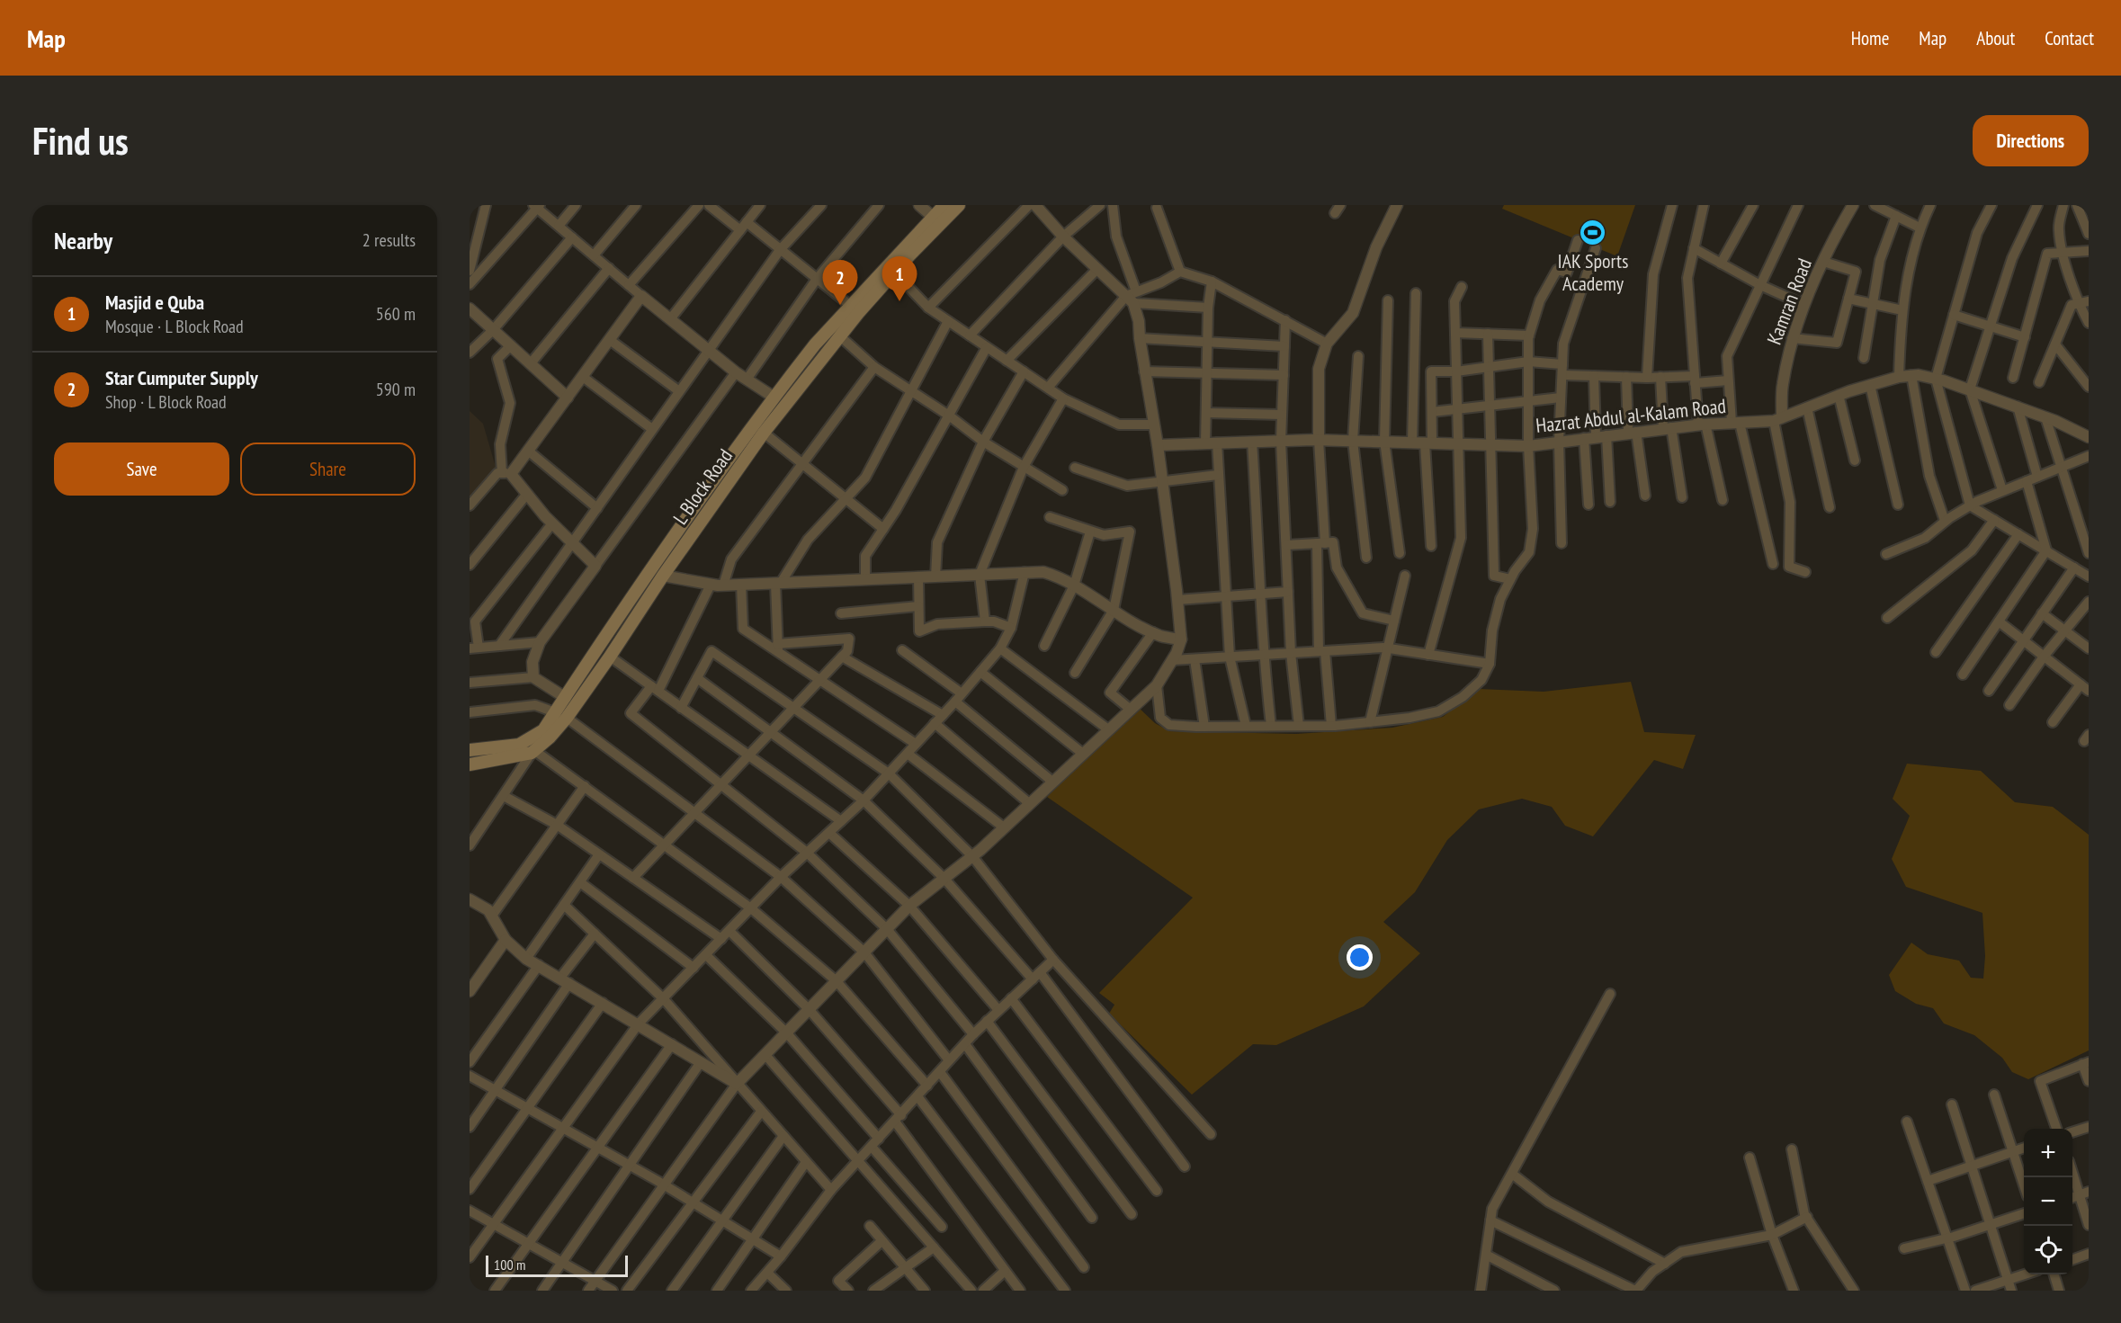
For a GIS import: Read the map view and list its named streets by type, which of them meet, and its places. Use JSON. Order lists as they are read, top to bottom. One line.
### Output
{"streets":{"main road":["L Block Road"],"street":["Kamran Road","Hazrat Abdul al-Kalam Road"]},"crossings":[["Kamran Road","Hazrat Abdul al-Kalam Road"]],"places":{"sports":["IAK Sports Academy"]},"scale_bar":"100 m","page":{"header":"Map","nav":["Home","Map","About","Contact"],"buttons":["Directions",["Save","Share"]],"title":"Find us","heading":["Nearby","2 results"],"pins":["1","2"],"list":[{"mark":"1","name":"Masjid e Quba","note":"Mosque · L Block Road","value":"560 m"},{"mark":"2","name":"Star Cumputer Supply","note":"Shop · L Block Road","value":"590 m"}],"map_buttons":["+","−"],"scale":"100 m"}}
